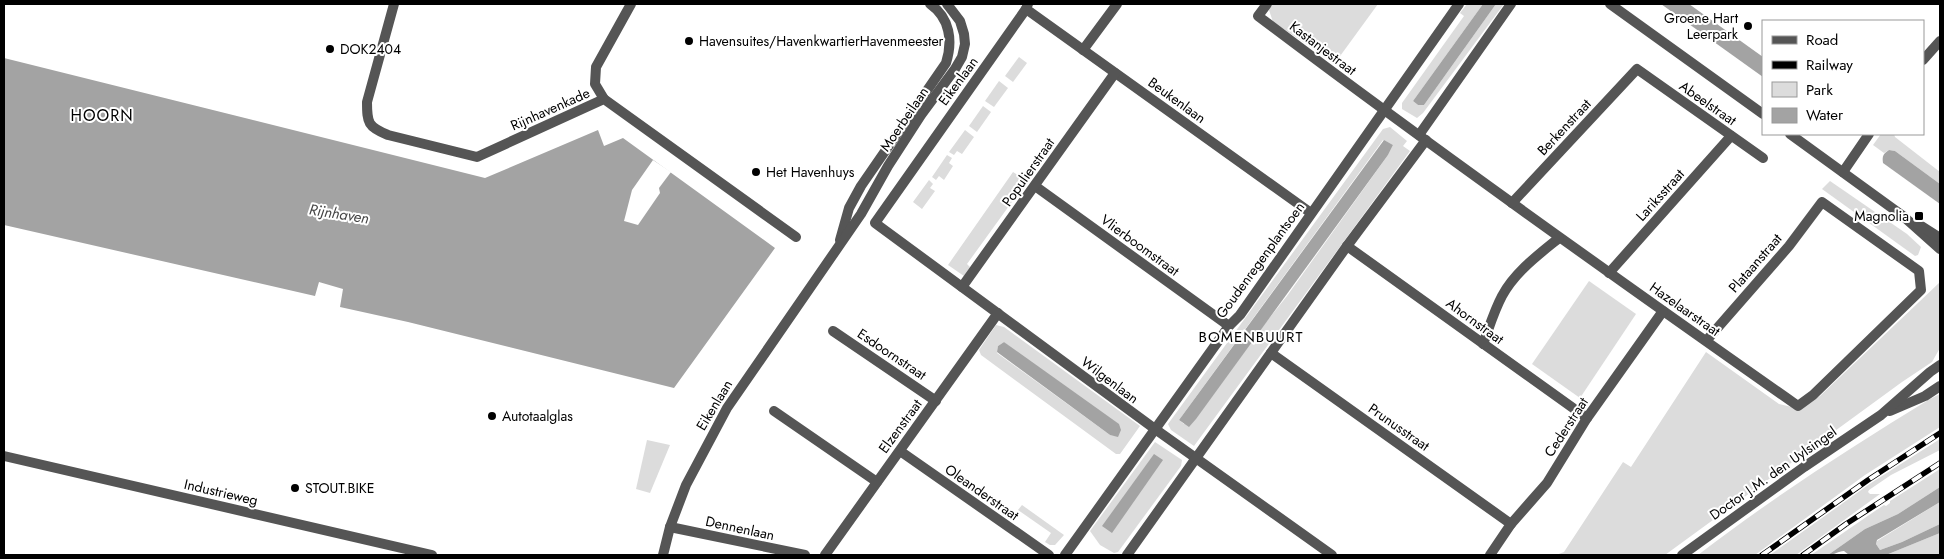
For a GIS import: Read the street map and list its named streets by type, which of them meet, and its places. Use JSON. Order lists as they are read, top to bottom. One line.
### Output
{"streets":{"street":["Kastanjestraat","Eikenlaan","Beukenlaan","Abeelstraat","Rijnhavenkade","Moerbeilaan","Berkenstraat","Populierstraat","Lariksstraat","Vlierboomstraat","Goudenregenplantsoen","Plataanstraat","Hazelaarstraat","Ahornstraat","Esdoornstraat","Wilgenlaan","Elzenstraat","Prunusstraat","Cederstraat","Doctor J.M. den Uylsingel","Industrieweg","Oleanderstraat","Dennenlaan"]},"crossings":[["Kastanjestraat","Goudenregenplantsoen"],["Kastanjestraat","Hazelaarstraat"],["Eikenlaan","Beukenlaan"],["Eikenlaan","Moerbeilaan"],["Eikenlaan","Wilgenlaan"],["Eikenlaan","Dennenlaan"],["Beukenlaan","Populierstraat"],["Beukenlaan","Goudenregenplantsoen"],["Abeelstraat","Berkenstraat"],["Abeelstraat","Lariksstraat"],["Berkenstraat","Hazelaarstraat"],["Populierstraat","Vlierboomstraat"],["Populierstraat","Wilgenlaan"],["Lariksstraat","Hazelaarstraat"],["Vlierboomstraat","Goudenregenplantsoen"],["Goudenregenplantsoen","Hazelaarstraat"],["Goudenregenplantsoen","Wilgenlaan"],["Plataanstraat","Hazelaarstraat"],["Hazelaarstraat","Cederstraat"],["Ahornstraat","Cederstraat"],["Esdoornstraat","Elzenstraat"],["Wilgenlaan","Elzenstraat"],["Elzenstraat","Oleanderstraat"],["Prunusstraat","Cederstraat"]],"districts":["HOORN","BOMENBUURT"],"water":["Rijnhaven"],"places":{"other":["Groene Hart Leerpark","Havensuites/HavenkwartierHavenmeester","DOK2404","Het Havenhuys","Autotaalglas","STOUT.BIKE"],"transit":["Magnolia"]},"legend":["Road","Railway","Park","Water"]}
